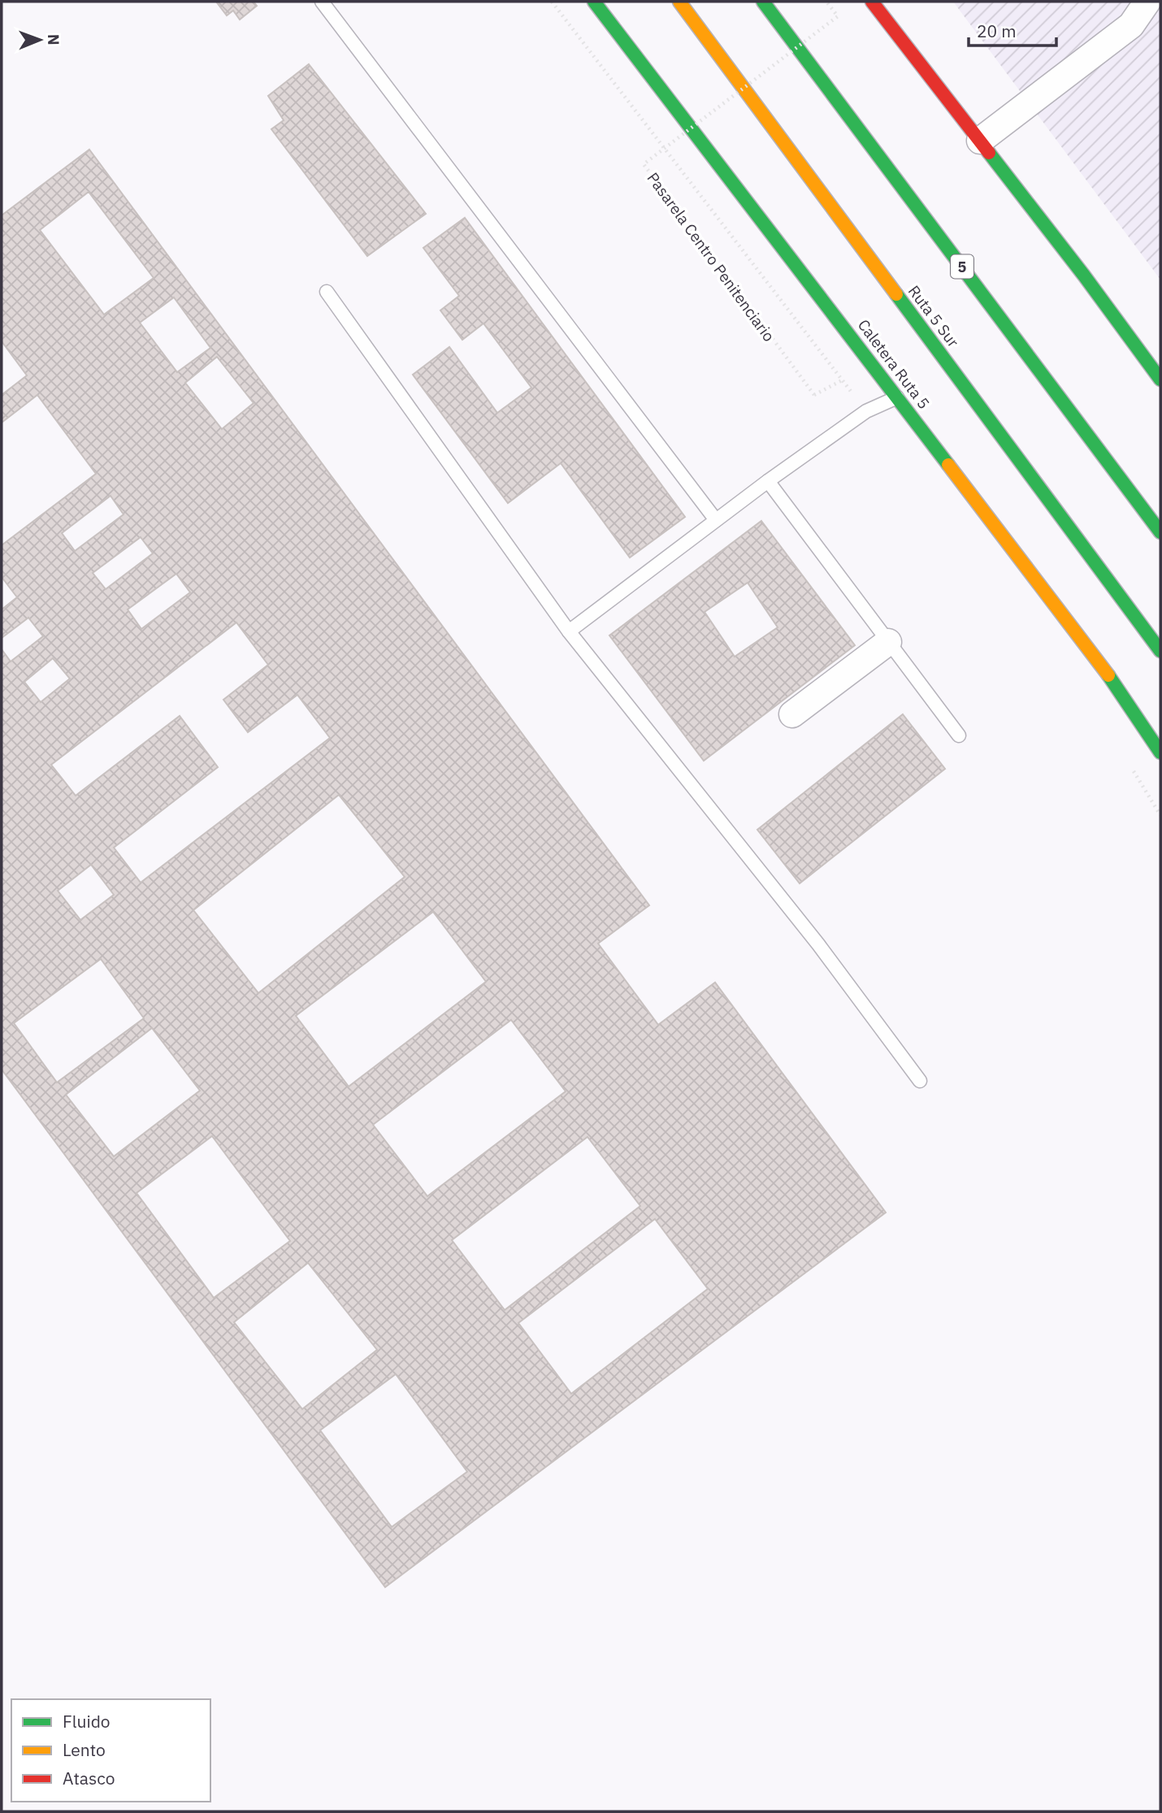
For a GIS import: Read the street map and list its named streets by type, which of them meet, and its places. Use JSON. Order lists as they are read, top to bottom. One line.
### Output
{"streets":{"main road":["5","Ruta 5 Sur","Caletera Ruta 5"],"path":["Pasarela Centro Penitenciario"]},"legend":["Fluido","Lento","Atasco"],"scale_bar":"20 m","north":"right"}
